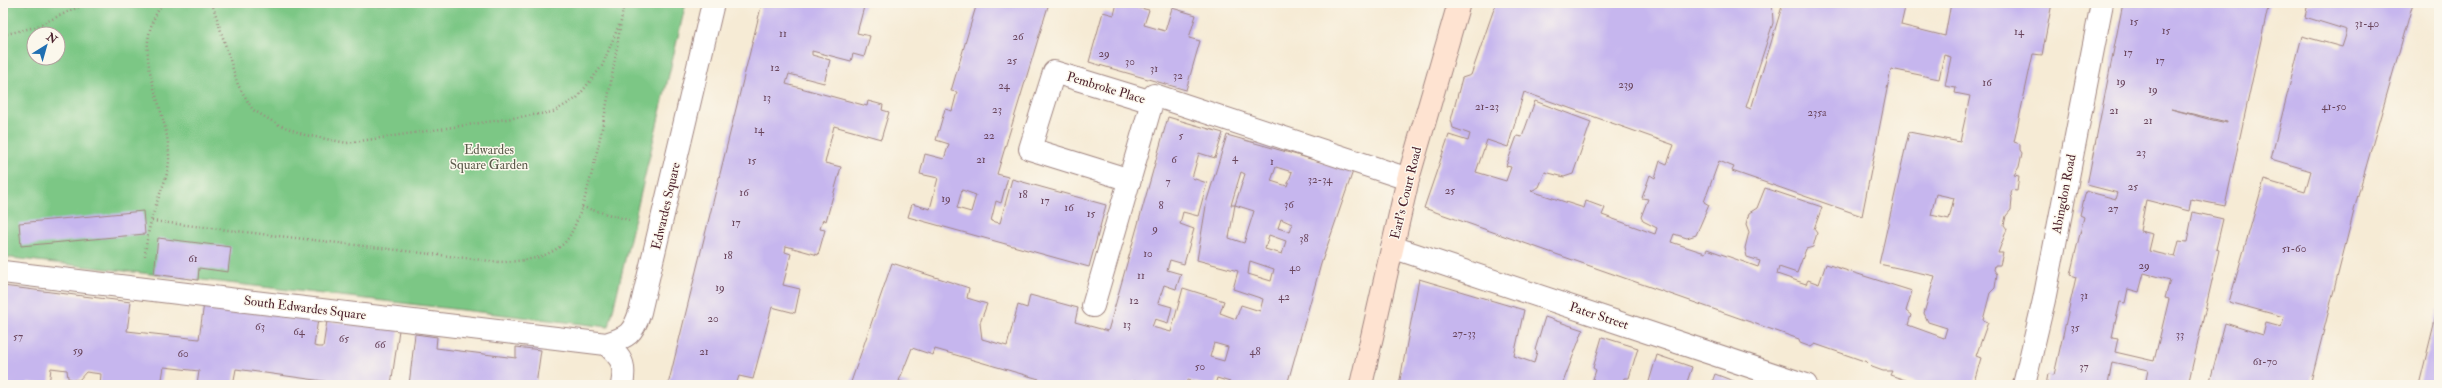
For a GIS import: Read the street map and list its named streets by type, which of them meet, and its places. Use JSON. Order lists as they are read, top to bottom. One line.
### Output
{"streets":{"main road":["Earl's Court Road"],"street":["Pembroke Place","Abingdon Road","Edwardes Square","South Edwardes Square","Pater Street"]},"crossings":[["Pembroke Place","Earl's Court Road"],["Earl's Court Road","Pater Street"],["Edwardes Square","South Edwardes Square"]],"parks":["Edwardes Square Garden"],"house_numbers":["15","31-40","15","14","11","26","17","29","25","17","30","12","31","32","19","16","239","24","19","13","21-23","41-50","23","21","235a","21","14","22","5","23","4","21","6","15","1","32-34","7","25","25","16","18","19","17","36","8","16","27","15","17","9","38","51-60","10","18","61","29","40","11","19","31","42","12","20","13","63","35","64","27-33","33","57","65","66","59","21","48","60","61-70","50","37"],"north":"top right"}
